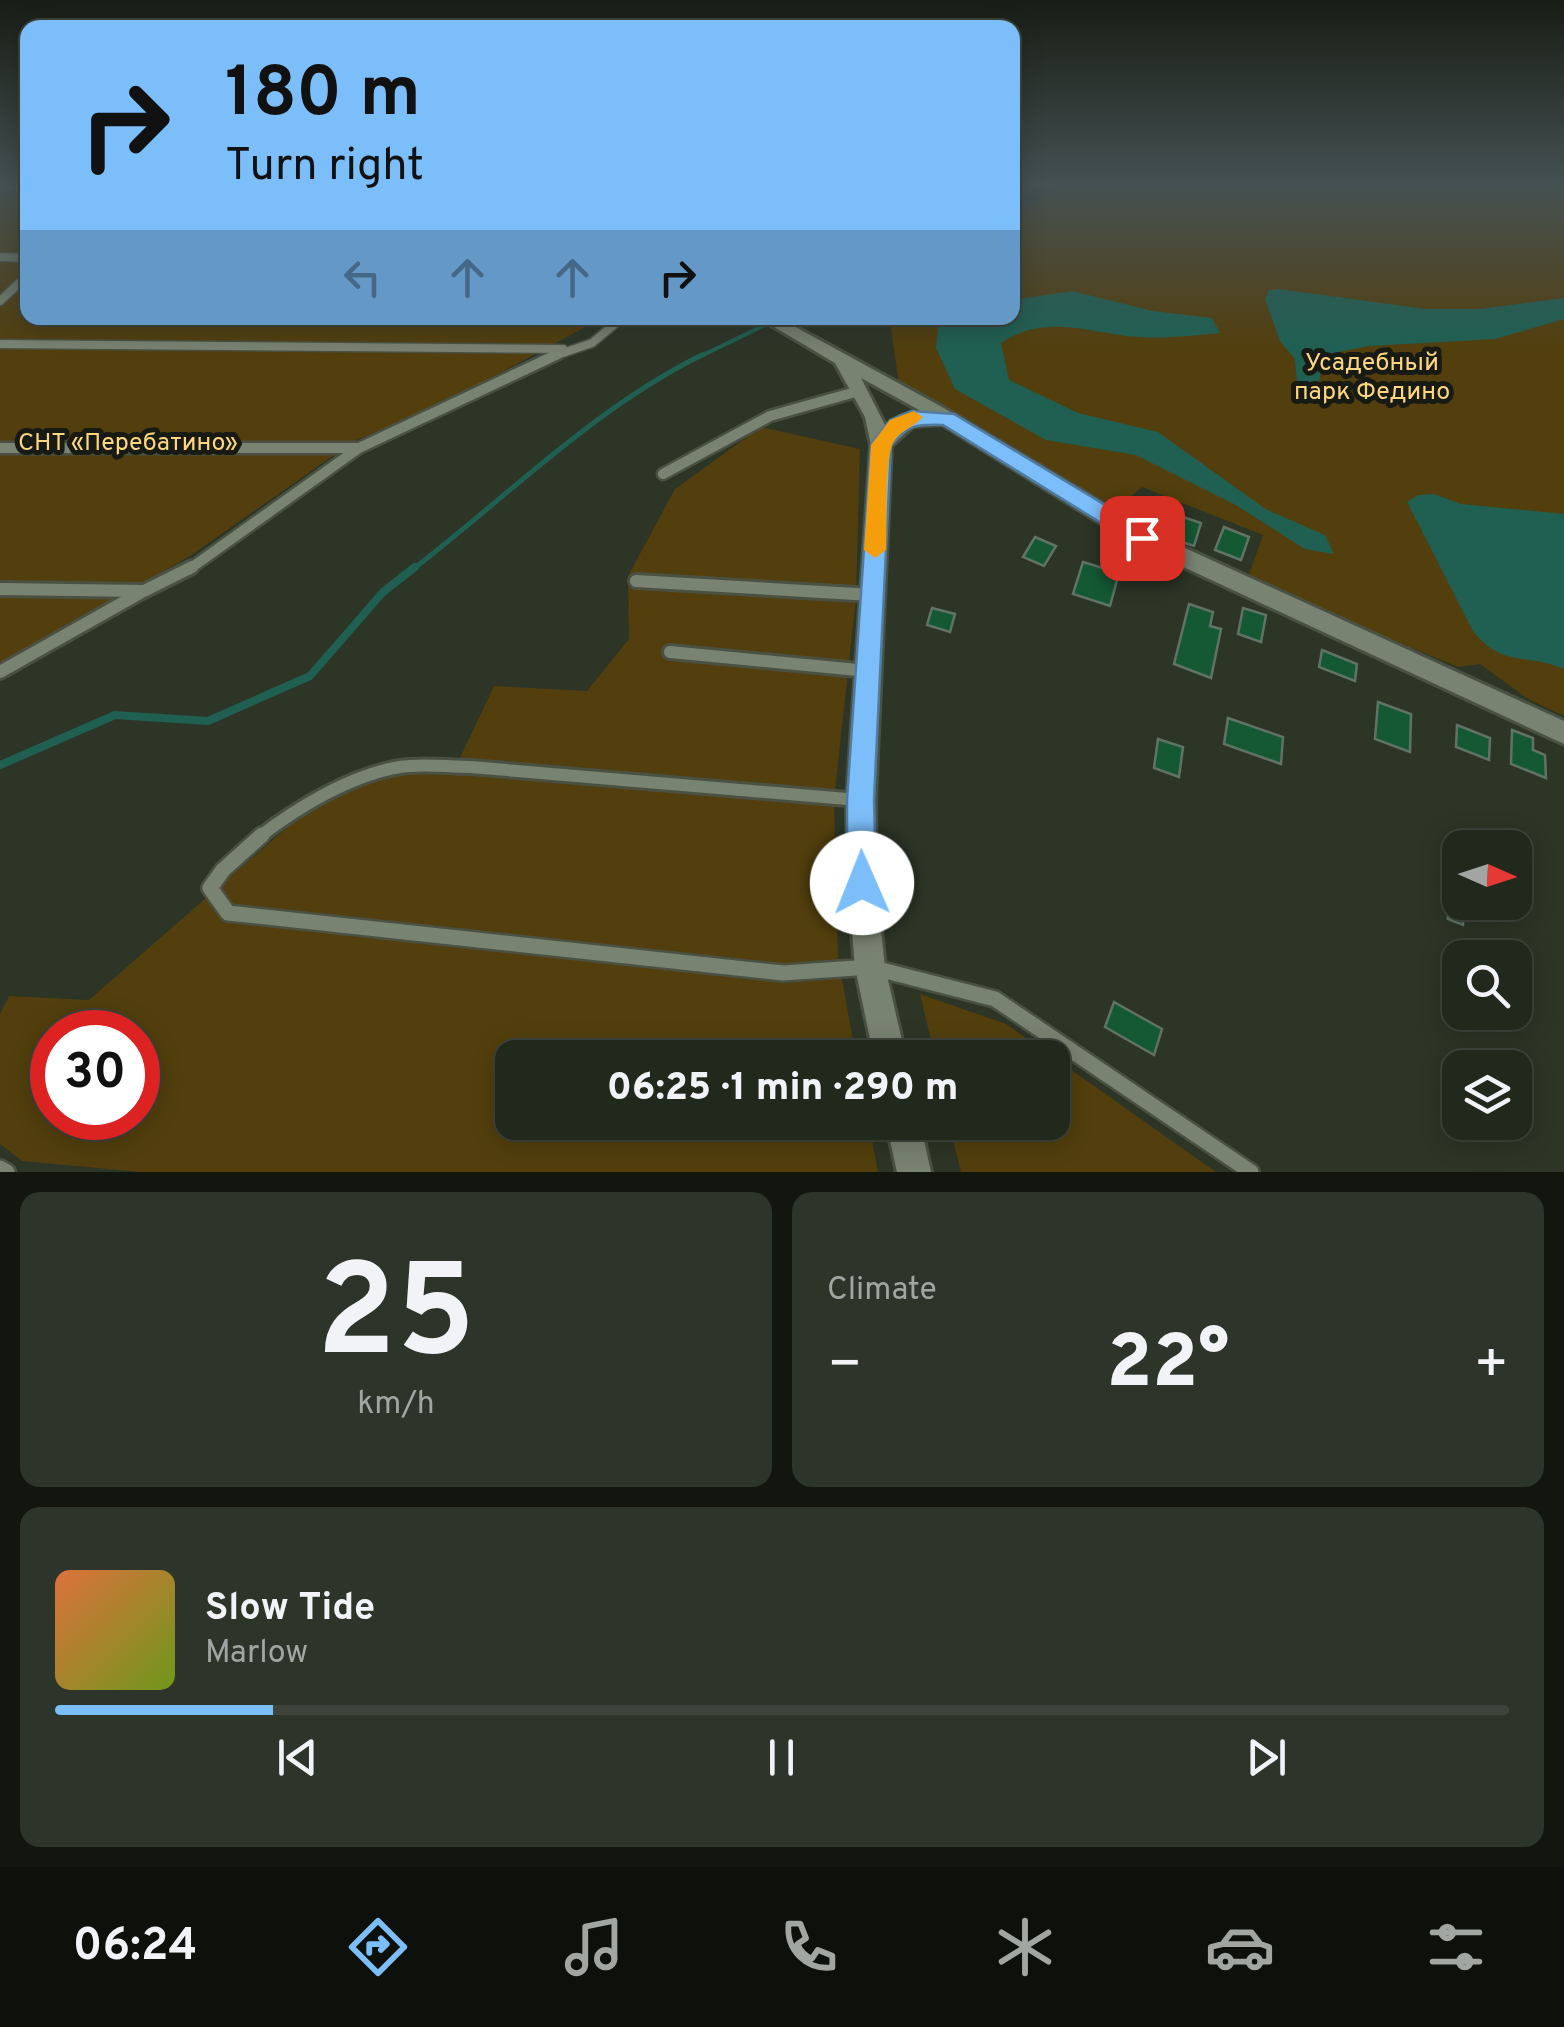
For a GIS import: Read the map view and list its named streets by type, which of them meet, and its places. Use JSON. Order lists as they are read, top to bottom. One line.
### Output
{"parks":["Усадебный парк Федино","СНТ «Перебатино»"],"north":"right","page":{"turn":["180 m","Turn right"],"limit":"30","trip":"06:25 · 1 min · 290 m","tile":[["25","km/h"],"Climate"],"heat":["−","22°","+"],"song":["Slow Tide","Marlow"],"tabs":"06:24"}}
